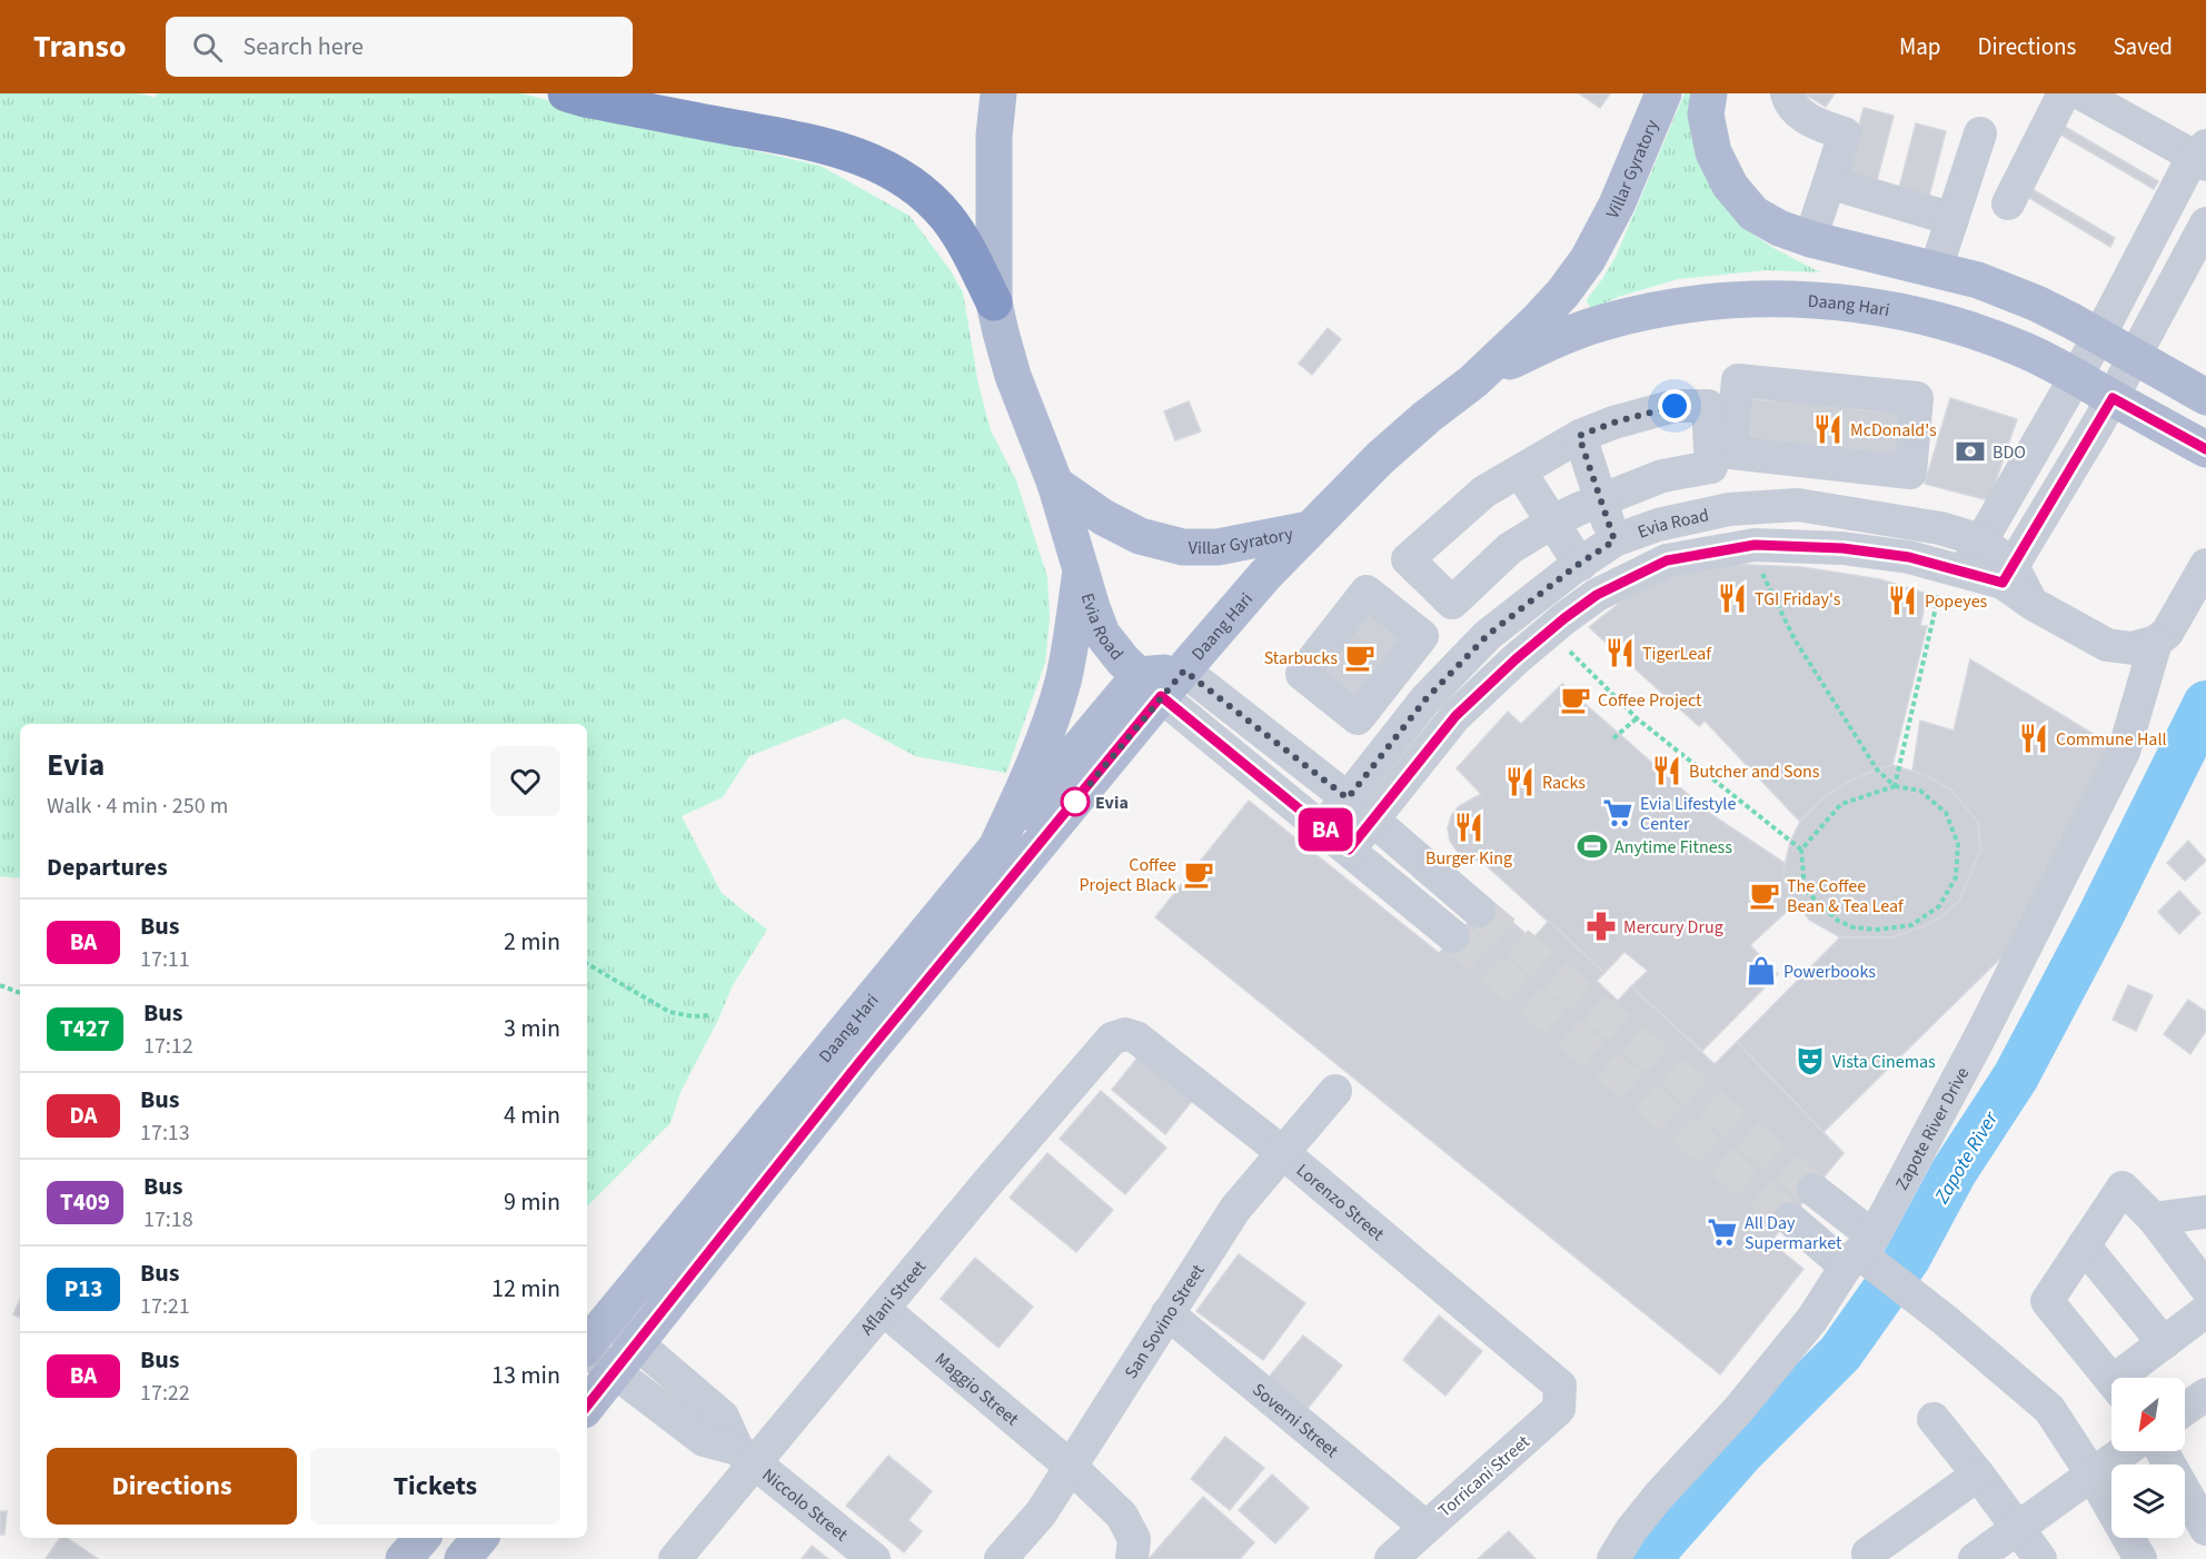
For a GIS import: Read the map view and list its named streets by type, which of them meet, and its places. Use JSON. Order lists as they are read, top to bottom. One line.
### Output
{"streets":{"main road":["Villar Gyratory","Daang Hari","Evia Road"],"street":["Zapote River Drive","Lorenzo Street","Aflani Street","San Sovino Street","Maggio Street","Soverni Street","Torricani Street","Niccolo Street"]},"crossings":[["Villar Gyratory","Daang Hari"],["Daang Hari","Evia Road"],["Daang Hari","Niccolo Street"],["Lorenzo Street","Aflani Street"],["Lorenzo Street","San Sovino Street"],["Lorenzo Street","Torricani Street"],["Aflani Street","Maggio Street"],["Aflani Street","Niccolo Street"],["San Sovino Street","Maggio Street"],["San Sovino Street","Soverni Street"],["Soverni Street","Torricani Street"]],"water":["Zapote River"],"places":{"restaurant":["McDonald's","TGI Friday's","Popeyes","TigerLeaf","Commune Hall","Butcher and Sons","Racks","Burger King"],"bank":["BDO"],"cafe":["Starbucks","Coffee Project","Coffee Project Black","The Coffee Bean & Tea Leaf"],"other":["Evia"],"supermarket":["Evia Lifestyle Center","All Day Supermarket"],"sports":["Anytime Fitness"],"pharmacy":["Mercury Drug"],"shop":["Powerbooks"],"theatre":["Vista Cinemas"]},"lines":["bus line BA"],"north":"bottom left","page":{"header":"Transo","search":"Search here","nav":["Map","Directions","Saved"],"on_map":"BA","heading":[["Evia","Walk · 4 min · 250 m"],"Departures"],"list":[{"mark":"BA","name":"Bus","note":"17:11","value":"2 min"},{"mark":"T427","name":"Bus","note":"17:12","value":"3 min"},{"mark":"DA","name":"Bus","note":"17:13","value":"4 min"},{"mark":"T409","name":"Bus","note":"17:18","value":"9 min"},{"mark":"P13","name":"Bus","note":"17:21","value":"12 min"},{"mark":"BA","name":"Bus","note":"17:22","value":"13 min"}],"buttons":["Directions","Tickets"]}}
